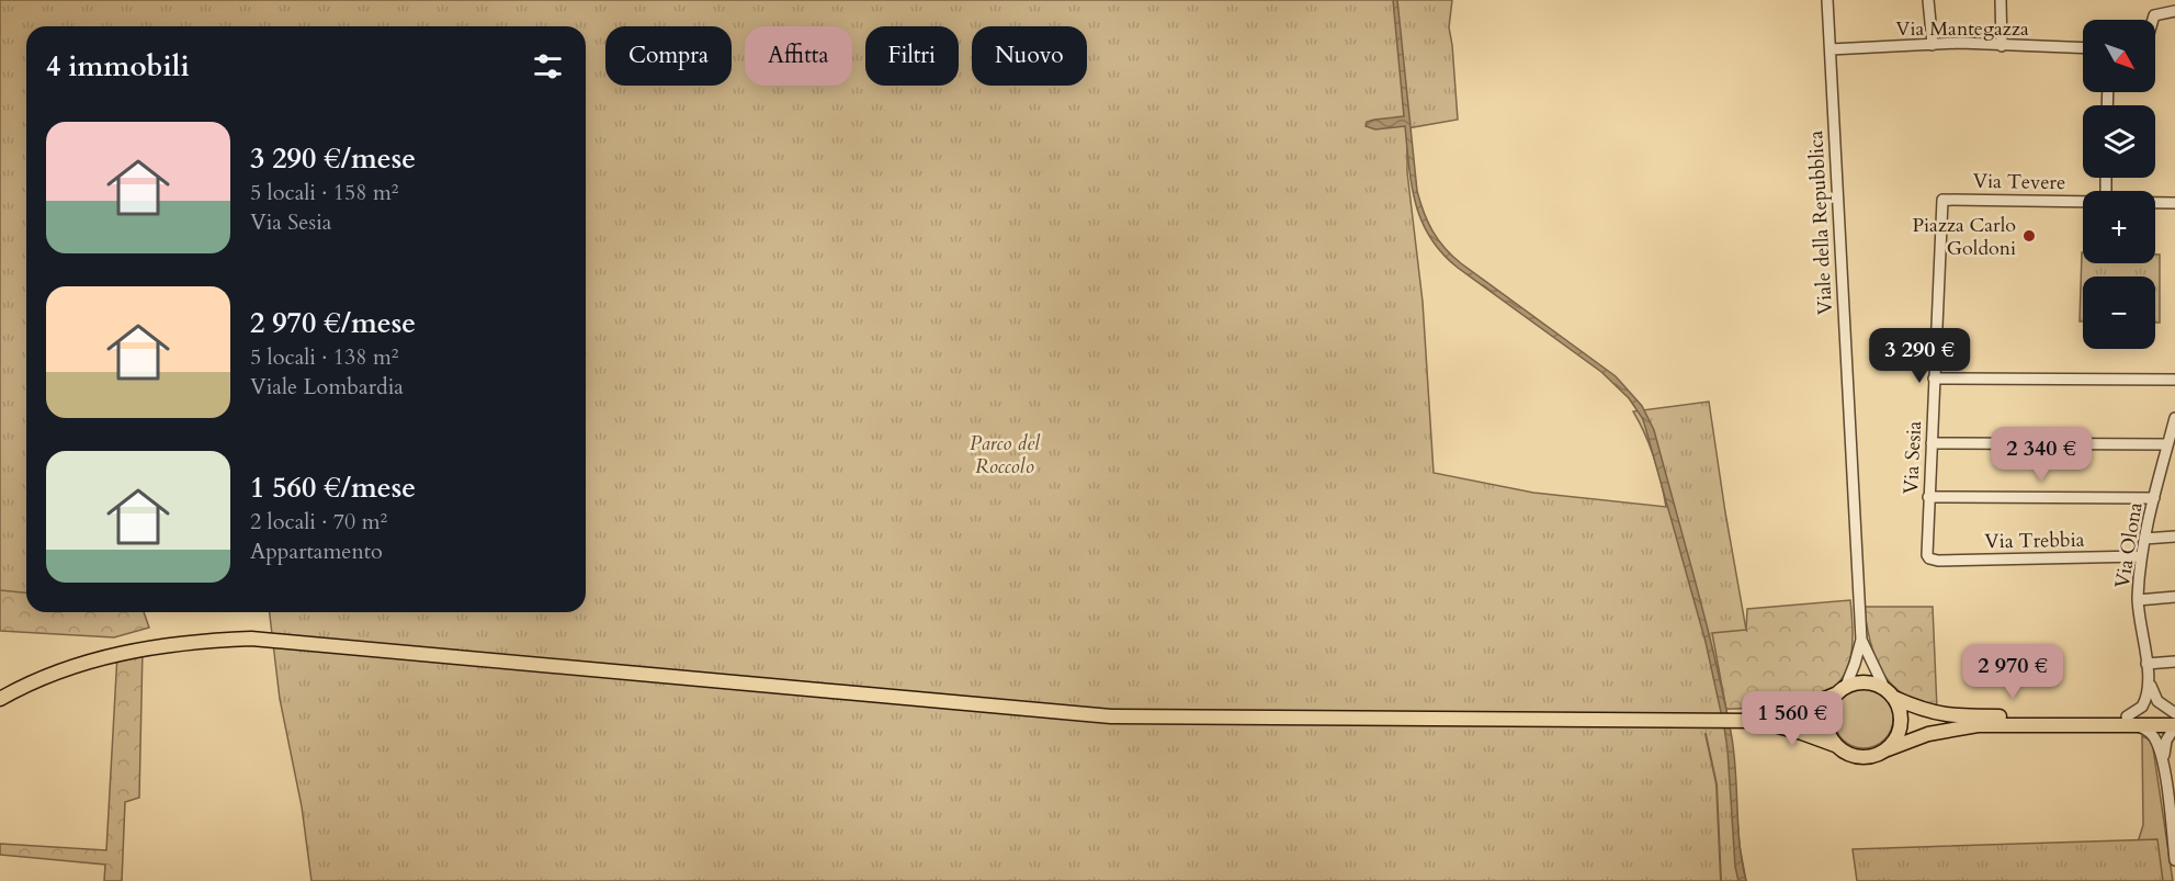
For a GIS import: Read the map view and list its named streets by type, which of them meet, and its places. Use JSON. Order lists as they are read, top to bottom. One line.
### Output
{"streets":{"street":["Via Mantegazza","Via Tevere","Viale della Repubblica","Via Sesia","Via Trebbia","Via Olona"]},"crossings":[["Via Mantegazza","Viale della Repubblica"],["Via Tevere","Via Sesia"],["Via Sesia","Via Trebbia"],["Via Trebbia","Via Olona"]],"parks":["Parco del Roccolo"],"places":["Piazza Carlo Goldoni"],"north":"bottom right","page":{"map_buttons":["+","−"],"chip":["Compra","Affitta","Filtri","Nuovo"],"heading":"4 immobili","list":[{"name":"3 290 €/mese","note":"5 locali · 158 m² · Via Sesia"},{"name":"2 970 €/mese","note":"5 locali · 138 m² · Viale Lombardia"},{"name":"1 560 €/mese","note":"2 locali · 70 m² · Appartamento"}],"price":["3 290 €","2 340 €","2 970 €","1 560 €"]}}
